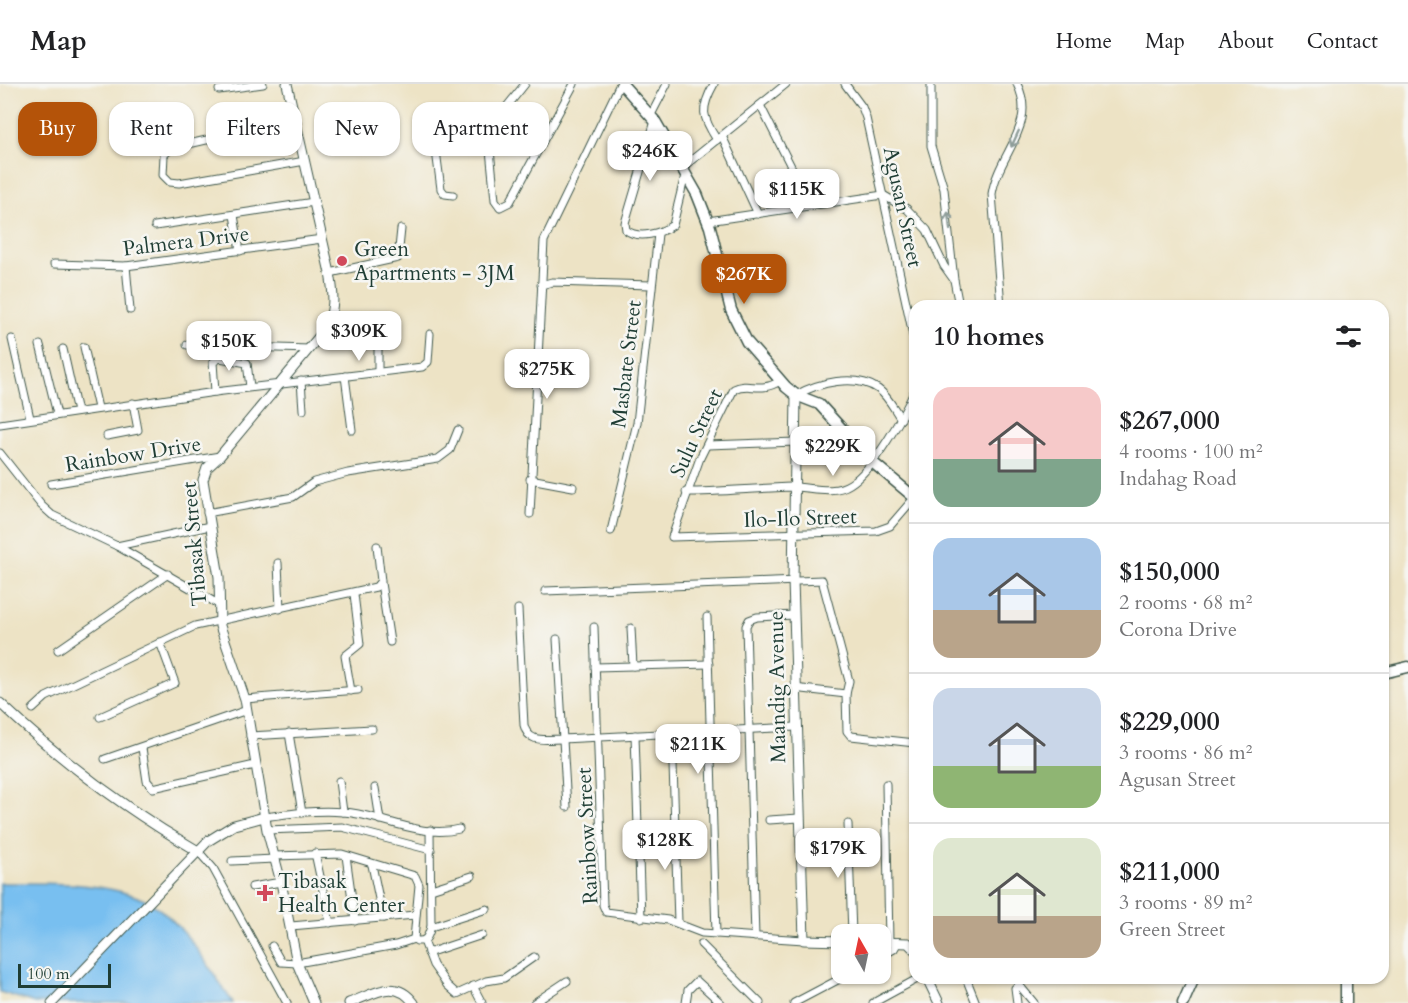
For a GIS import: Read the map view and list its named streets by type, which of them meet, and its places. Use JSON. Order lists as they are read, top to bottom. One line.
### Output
{"streets":{"street":["Agusan Street","Palmera Drive","Masbate Street","Sulu Street","Rainbow Drive","Ilo-Ilo Street","Tibasak Street","Maandig Avenue","Rainbow Street"]},"crossings":[["Palmera Drive","Tibasak Street"],["Sulu Street","Ilo-Ilo Street"],["Rainbow Drive","Tibasak Street"],["Ilo-Ilo Street","Maandig Avenue"],["Maandig Avenue","Rainbow Street"]],"places":{"other":["Green Apartments - 3JM"],"health":["Tibasak Health Center"]},"scale_bar":"100 m","north":"top","page":{"header":"Map","nav":["Home","Map","About","Contact"],"chip":["Buy","Rent","Filters","New","Apartment"],"price":["$246K","$115K","$267K","$309K","$150K","$275K","$229K","$211K","$128K","$179K"],"heading":"10 homes","list":[{"name":"$267,000","note":"4 rooms · 100 m² · Indahag Road"},{"name":"$150,000","note":"2 rooms · 68 m² · Corona Drive"},{"name":"$229,000","note":"3 rooms · 86 m² · Agusan Street"},{"name":"$211,000","note":"3 rooms · 89 m² · Green Street"}],"scale":"100 m"}}
